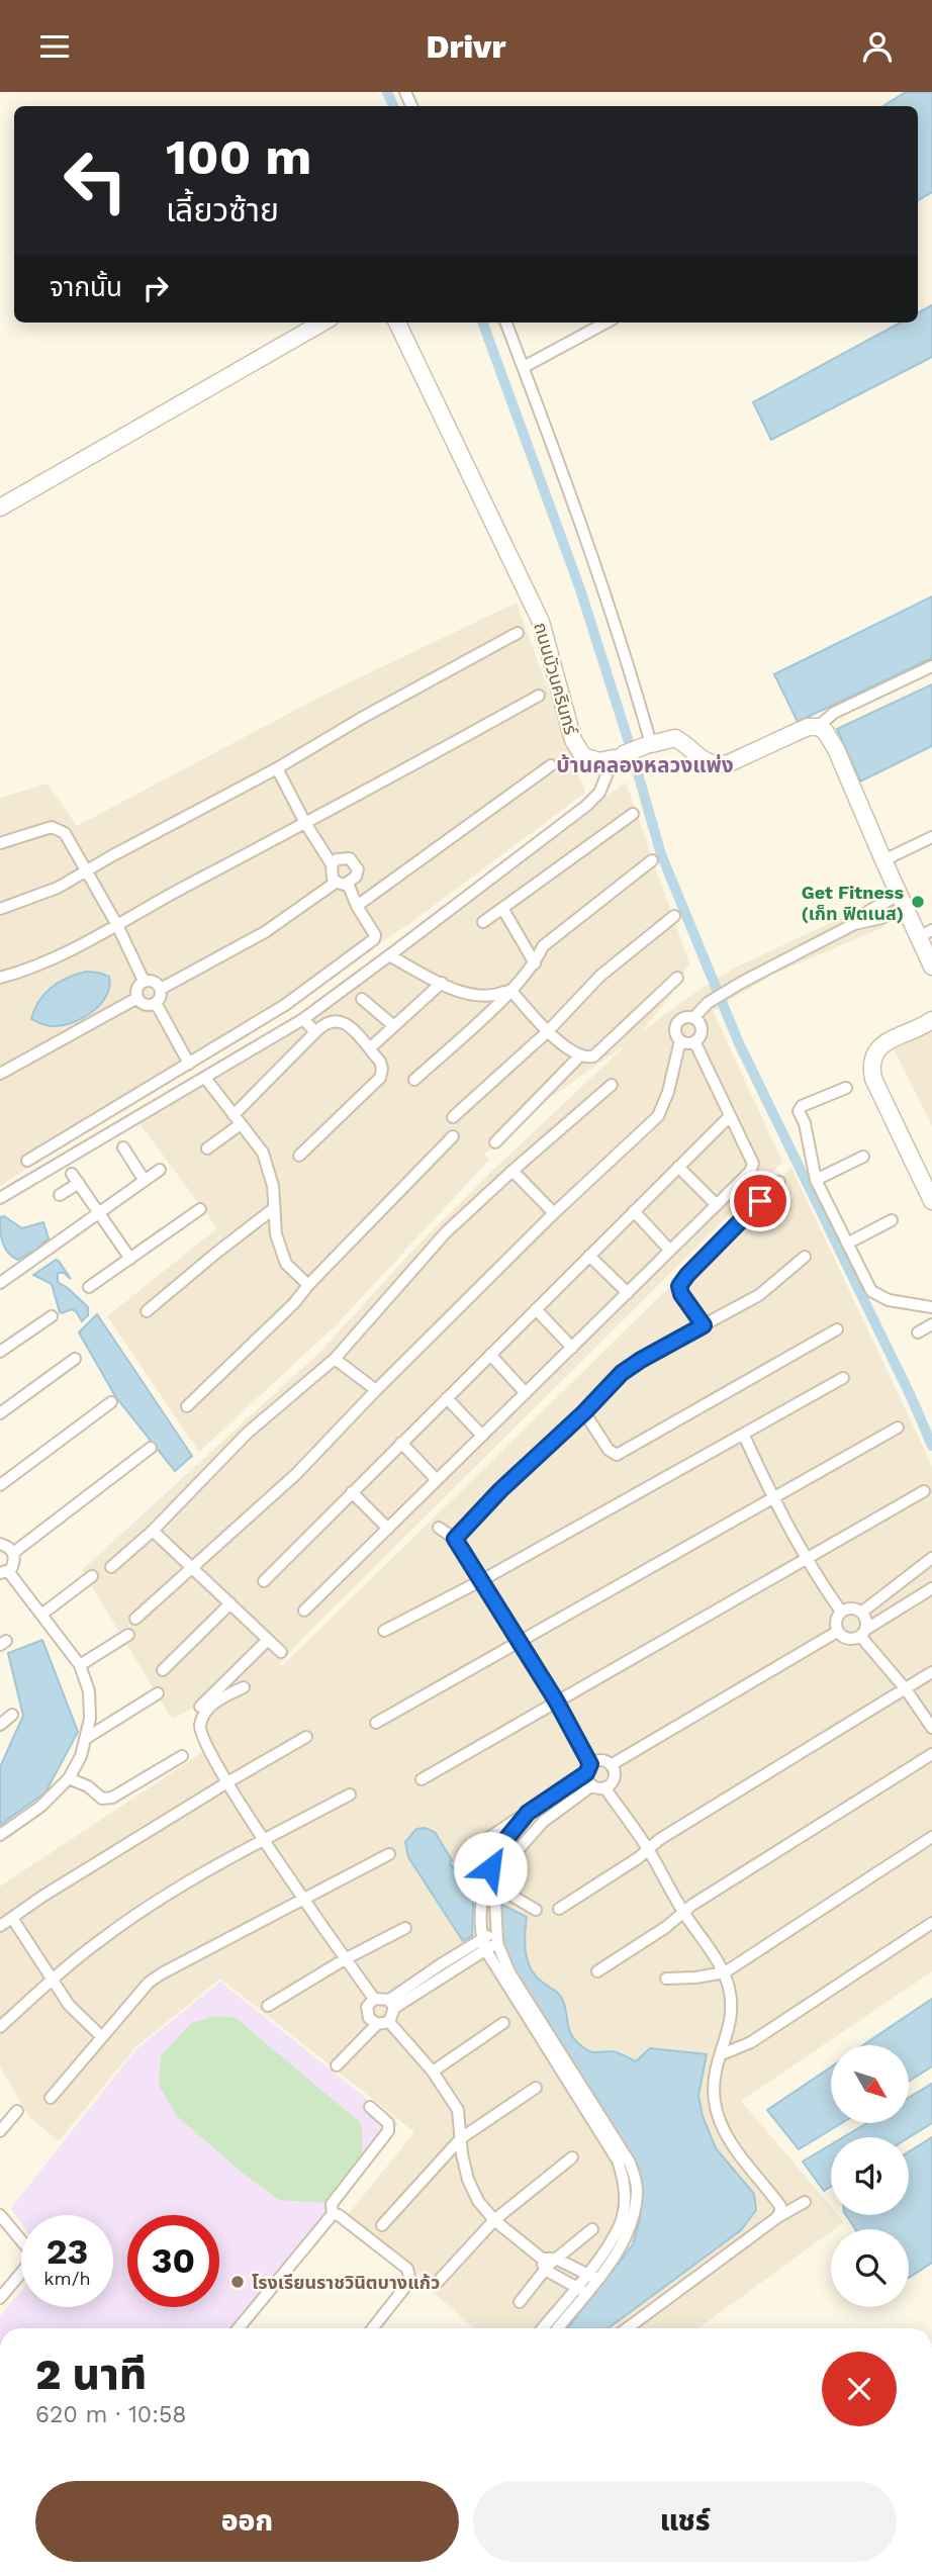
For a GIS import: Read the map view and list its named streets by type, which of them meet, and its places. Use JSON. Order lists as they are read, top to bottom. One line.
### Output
{"streets":{"street":["ถนนบัวนครินทร์"]},"districts":["บ้านคลองหลวงแพ่ง"],"places":["Get Fitness (เก็ท ฟิตเนส)","โรงเรียนราชวินิตบางแก้ว"],"north":"bottom right","page":{"header":"Drivr","turn":["100 m","เลี้ยวซ้าย"],"then":"จากนั้น","speed":"23 km/h","limit":"30","heading":["2 นาที","620 m · 10:58"],"buttons":["ออก","แชร์"]}}
